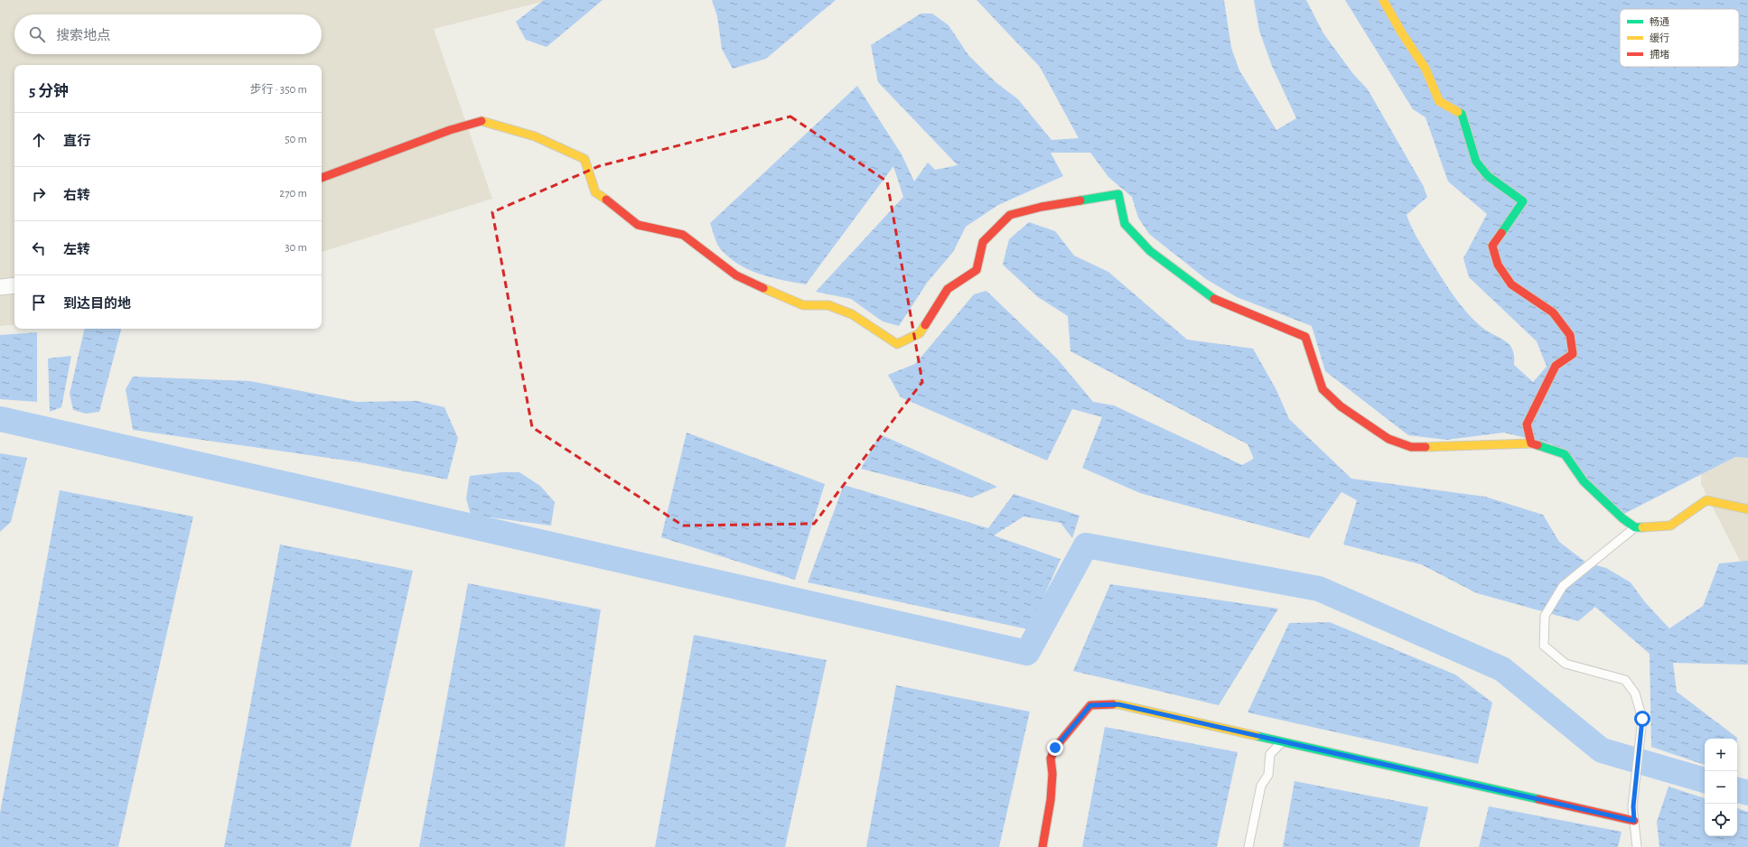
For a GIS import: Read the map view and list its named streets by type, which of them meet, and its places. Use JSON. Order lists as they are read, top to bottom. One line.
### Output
{"legend":["畅通","缓行","拥堵"],"page":{"search":"搜索地点","heading":["5 分钟","步行 · 350 m"],"list":[["直行","50 m"],["右转","270 m"],["左转","30 m"],"到达目的地"],"map_buttons":["+","−"]}}
